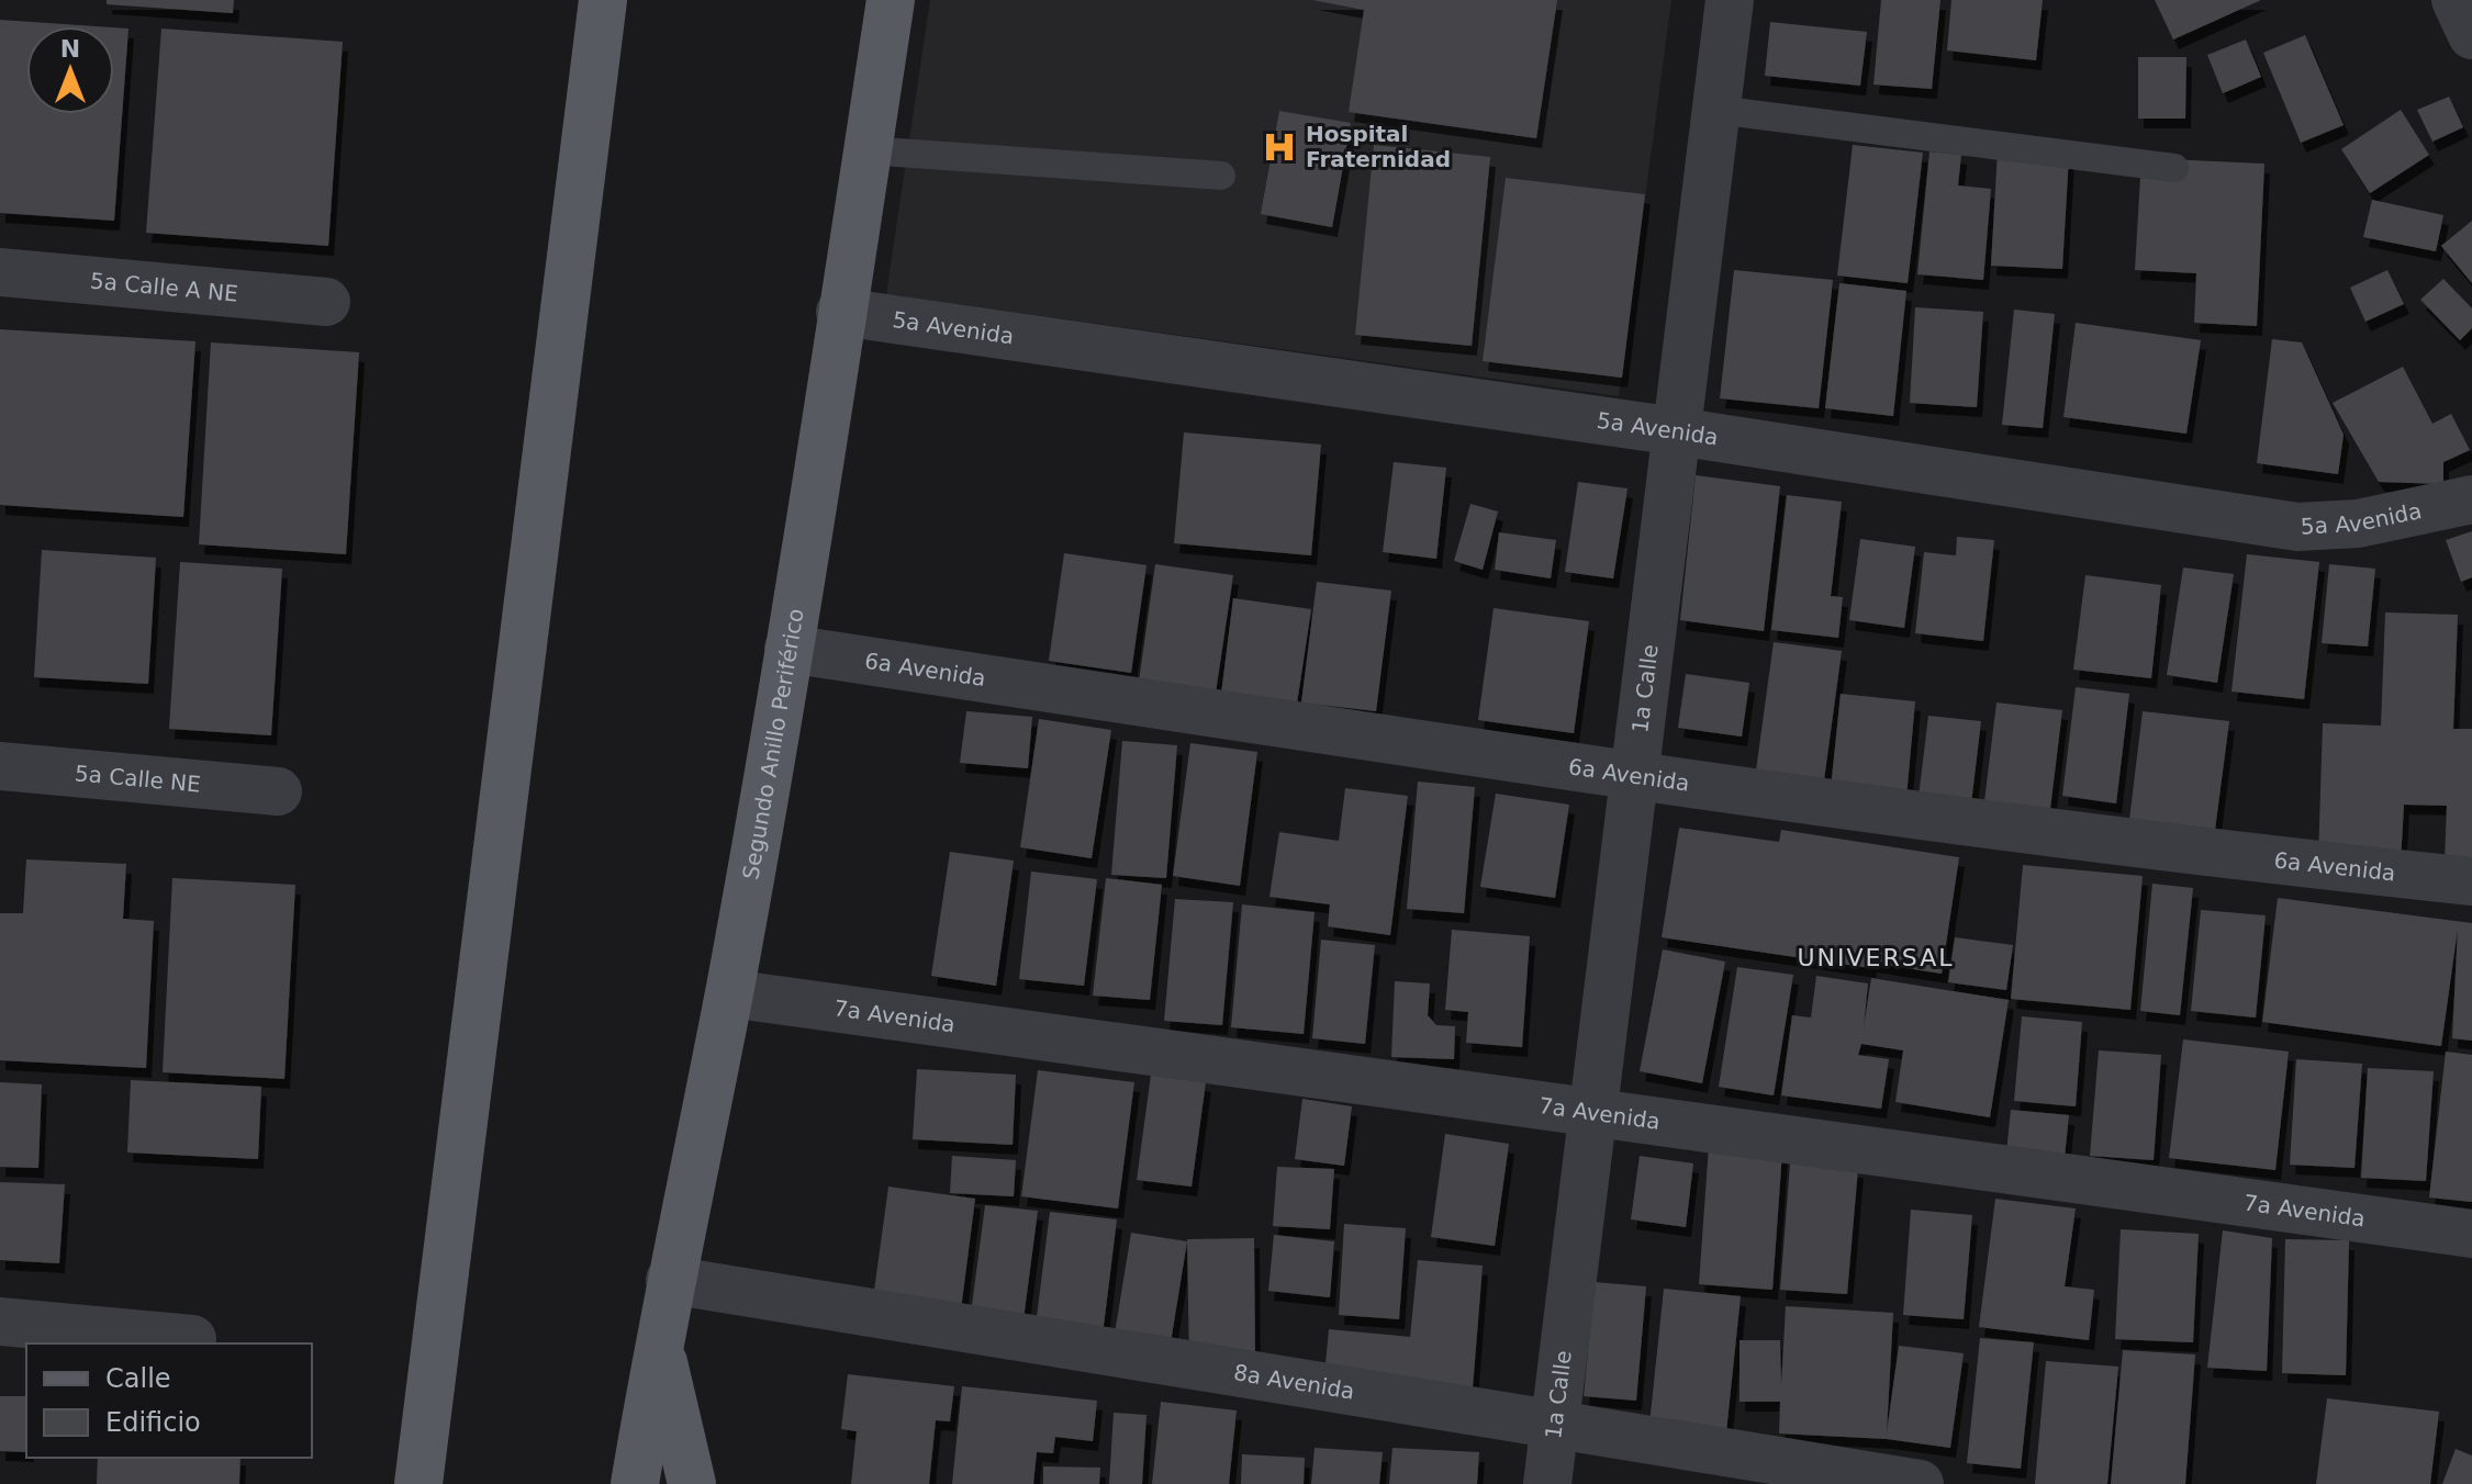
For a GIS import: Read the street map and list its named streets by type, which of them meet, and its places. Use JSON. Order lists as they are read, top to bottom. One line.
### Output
{"streets":{"main road":["Segundo Anillo Periférico"],"street":["5a Calle A NE","5a Avenida","6a Avenida","1a Calle","5a Calle NE","7a Avenida","8a Avenida"]},"crossings":[["5a Avenida","1a Calle"],["5a Avenida","Segundo Anillo Periférico"],["6a Avenida","1a Calle"],["6a Avenida","Segundo Anillo Periférico"],["1a Calle","7a Avenida"],["1a Calle","8a Avenida"],["Segundo Anillo Periférico","7a Avenida"],["Segundo Anillo Periférico","8a Avenida"]],"districts":["UNIVERSAL"],"places":{"hospital":["Hospital Fraternidad"]},"legend":["Calle","Edificio"],"north":"top"}
